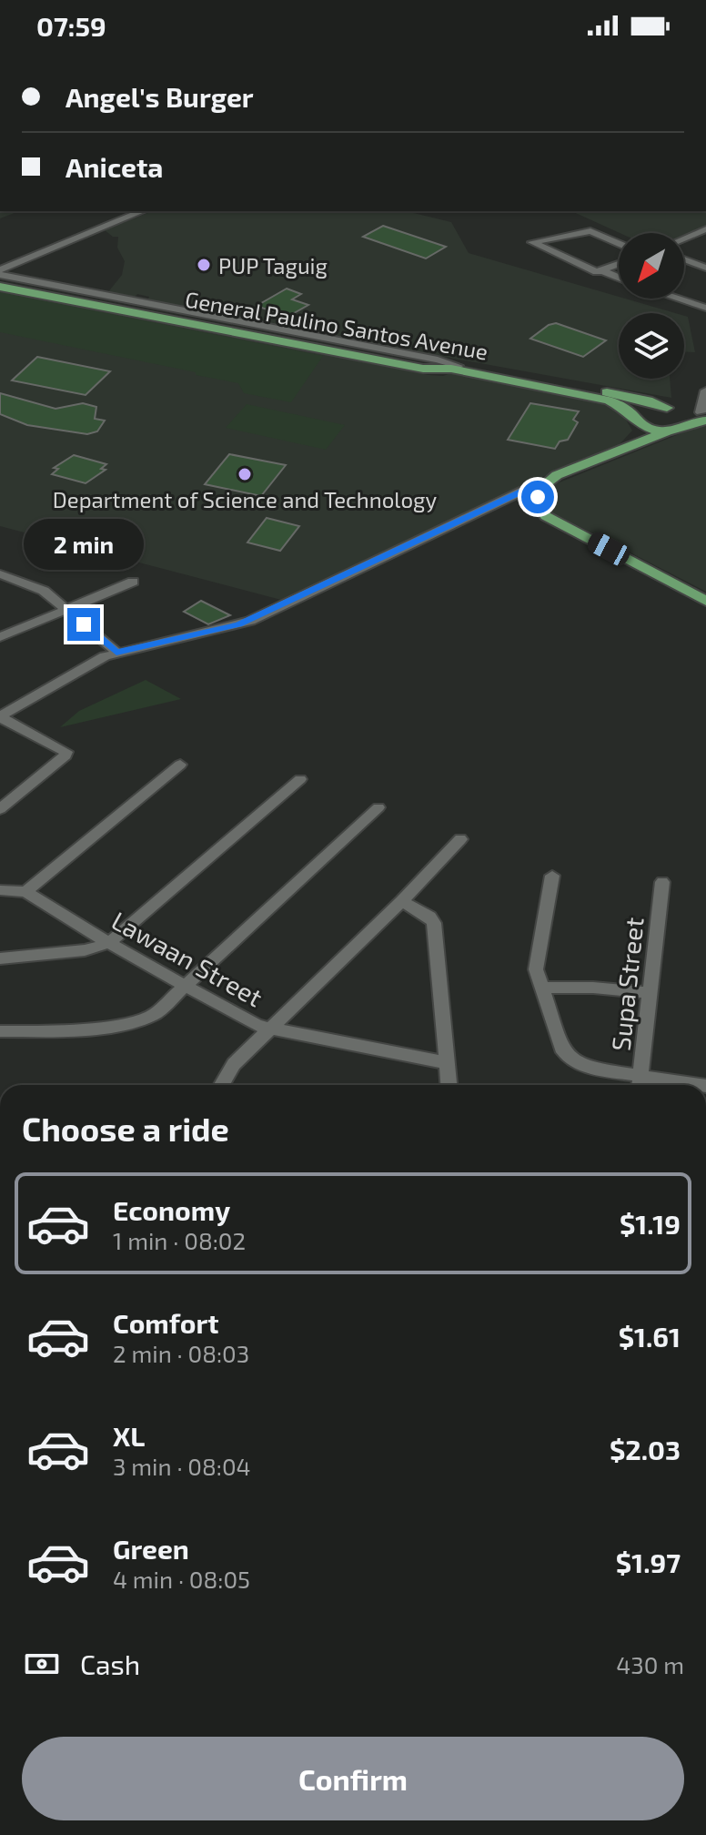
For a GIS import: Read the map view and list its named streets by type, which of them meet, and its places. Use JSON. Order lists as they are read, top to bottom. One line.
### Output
{"streets":{"main road":["General Paulino Santos Avenue"],"street":["Lawaan Street","Supa Street"]},"places":["PUP Taguig","Department of Science and Technology"],"north":"bottom left","page":{"status":"07:59","banner":["Angel's Burger","Aniceta"],"bubble":"2 min","heading":"Choose a ride","list":[{"name":"Economy","note":"1 min · 08:02","value":"$1.19"},{"name":"Comfort","note":"2 min · 08:03","value":"$1.61"},{"name":"XL","note":"3 min · 08:04","value":"$2.03"},{"name":"Green","note":"4 min · 08:05","value":"$1.97"}],"pay":["Cash","430 m"],"buttons":"Confirm"}}
